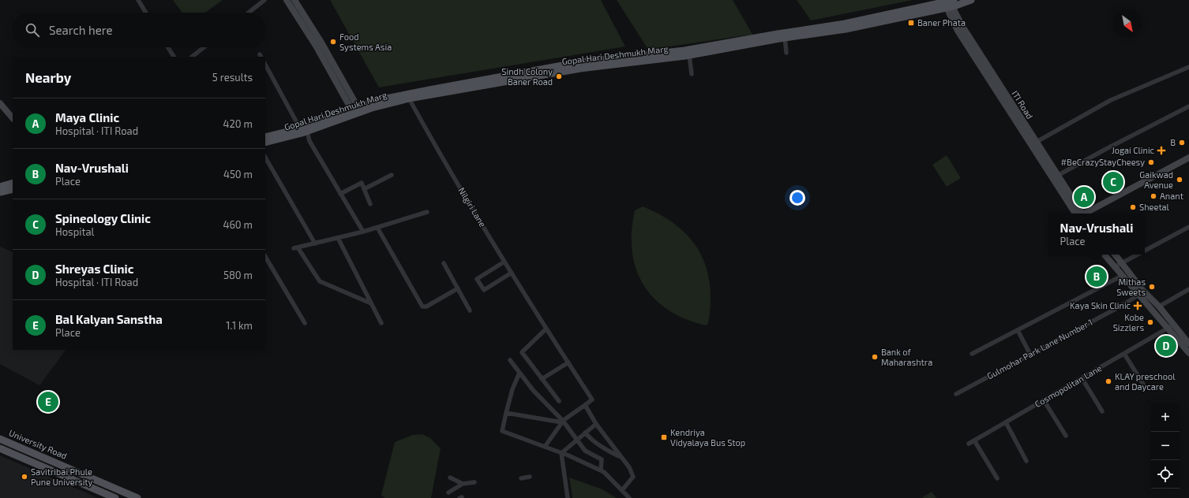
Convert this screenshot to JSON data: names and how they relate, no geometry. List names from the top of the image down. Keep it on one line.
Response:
{"streets":{"main road":["Gopal Hari Deshmukh Marg","ITI Road","University Road"],"street":["Nilgiri Lane","Gulmohar Park Lane Number 1","Cosmopolitan Lane"]},"crossings":[["Gopal Hari Deshmukh Marg","ITI Road"],["Gopal Hari Deshmukh Marg","Nilgiri Lane"]],"places":{"transit":["Baner Phata","Kendriya Vidyalaya Bus Stop"],"other":["Food Systems Asia","Sindh Colony Baner Road","B","#BeCrazyStayCheesy","Gaikwad Avenue","Anant","Sheetal","Mithas Sweets","Kobe Sizzlers","Bank of Maharashtra","KLAY preschool and Daycare","Savitribai Phule Pune University"],"health":["Jogai Clinic","Kaya Skin Clinic"]},"north":"bottom right","page":{"search":"Search here","heading":["Nearby","5 results"],"list":[{"mark":"A","name":"Maya Clinic","note":"Hospital · ITI Road","value":"420 m"},{"mark":"B","name":"Nav-Vrushali","note":"Place","value":"450 m"},{"mark":"C","name":"Spineology Clinic","note":"Hospital","value":"460 m"},{"mark":"D","name":"Shreyas Clinic","note":"Hospital · ITI Road","value":"580 m"},{"mark":"E","name":"Bal Kalyan Sanstha","note":"Place","value":"1.1 km"}],"pins":["C","A","B","D","E"],"popup":["Nav-Vrushali","Place"],"map_buttons":["+","−"]}}
